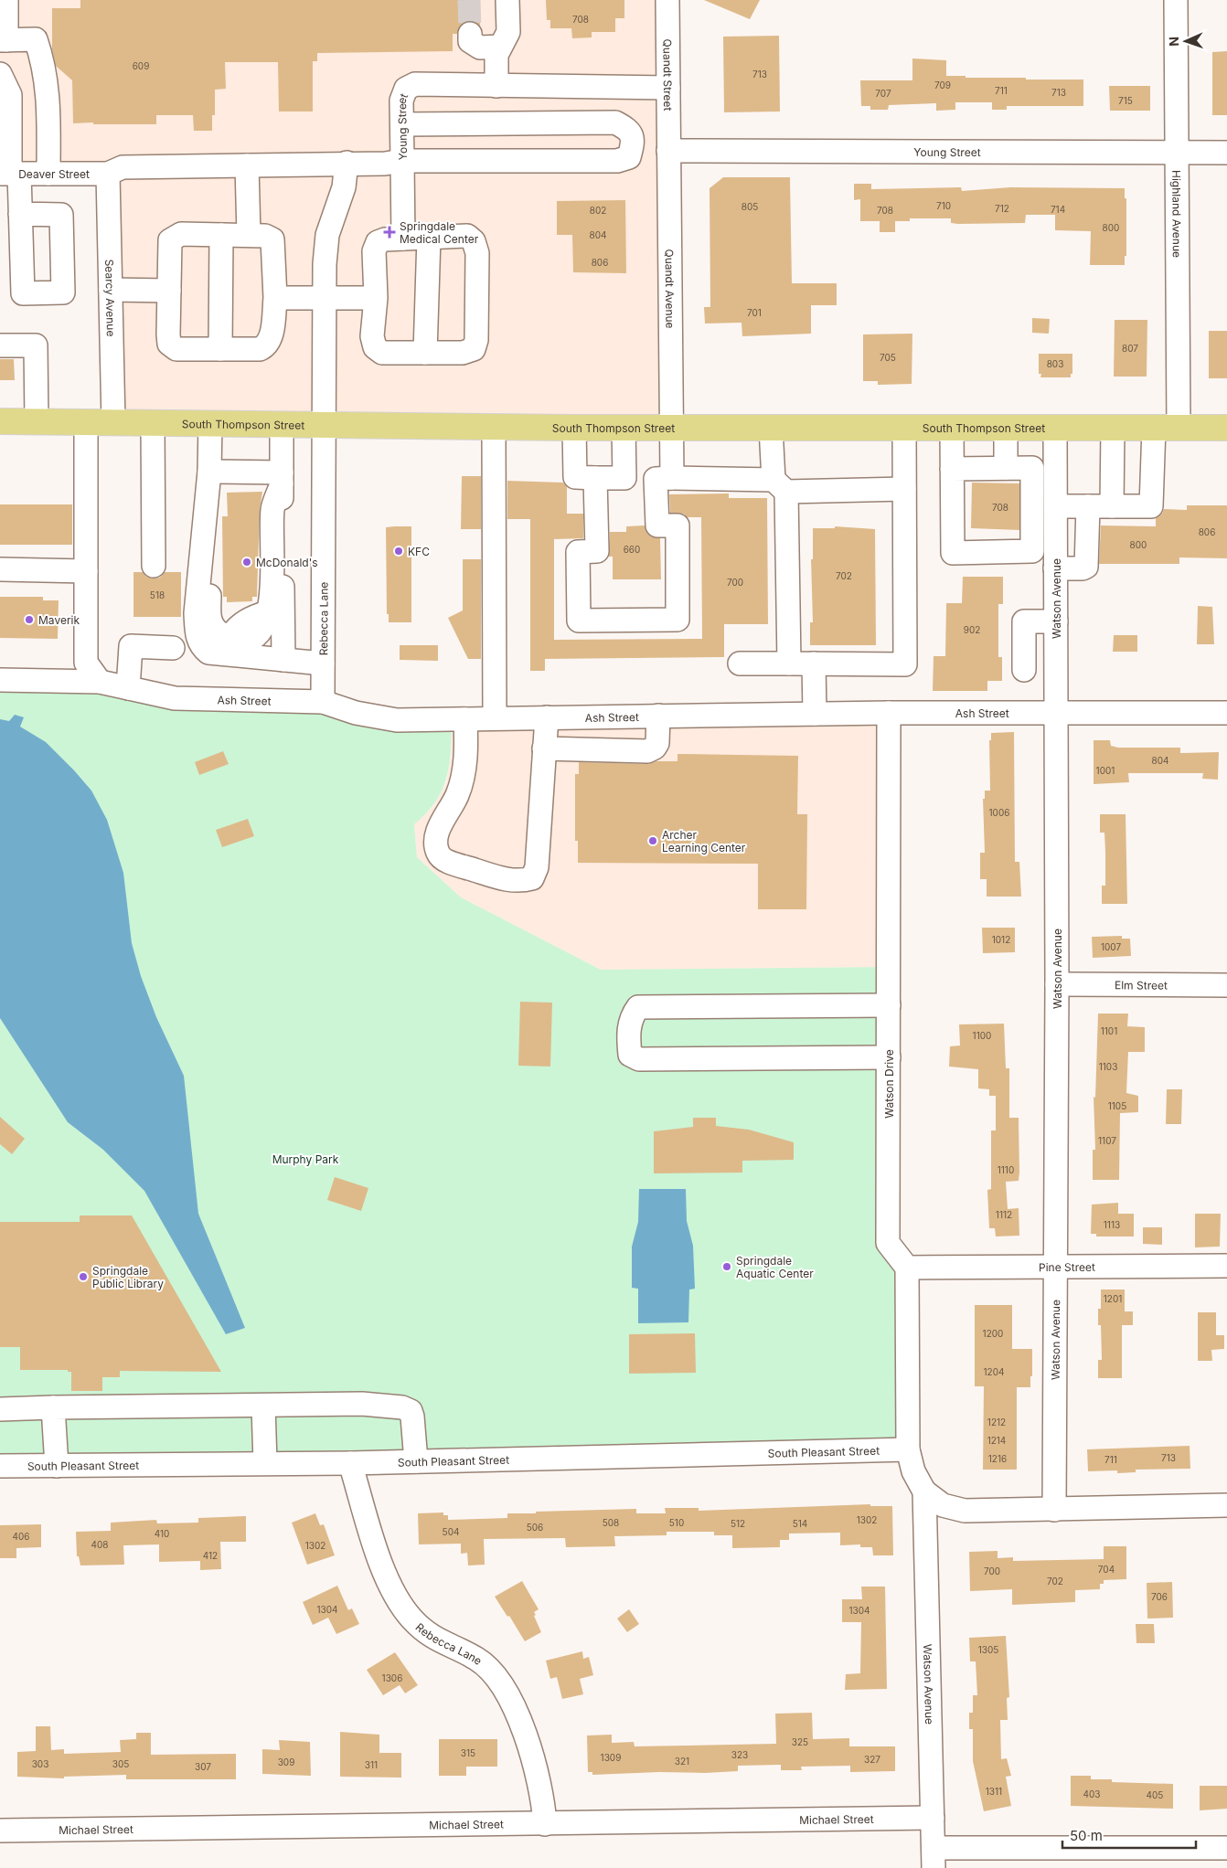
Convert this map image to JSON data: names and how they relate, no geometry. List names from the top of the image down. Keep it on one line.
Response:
{"streets":{"main road":["South Thompson Street"],"street":["Quandt Street","Young Street","Deaver Street","Highland Avenue","Quandt Avenue","Searcy Avenue","Watson Avenue","Rebecca Lane","Ash Street","Elm Street","Watson Drive","Pine Street","South Pleasant Street","Michael Street"]},"crossings":[["Quandt Street","Young Street"],["Quandt Street","Quandt Avenue"],["Young Street","Deaver Street"],["Young Street","Highland Avenue"],["Young Street","Quandt Avenue"],["Young Street","Searcy Avenue"],["Young Street","Rebecca Lane"],["Deaver Street","Searcy Avenue"],["Highland Avenue","South Thompson Street"],["Quandt Avenue","South Thompson Street"],["Searcy Avenue","South Thompson Street"],["South Thompson Street","Watson Avenue"],["South Thompson Street","Rebecca Lane"],["Watson Avenue","Ash Street"],["Watson Avenue","Elm Street"],["Watson Avenue","Pine Street"],["Watson Avenue","South Pleasant Street"],["Watson Avenue","Michael Street"],["Rebecca Lane","Ash Street"],["Rebecca Lane","South Pleasant Street"],["Rebecca Lane","Michael Street"],["Ash Street","Watson Drive"],["Watson Drive","Pine Street"]],"parks":["Murphy Park"],"places":{"health":["Springdale Medical Center"],"other":["KFC","McDonald's","Maverik","Archer Learning Center","Springdale Aquatic Center","Springdale Public Library"]},"house_numbers":["708","609","713","709","711","713","707","715","710","805","712","714","802","708","800","804","806","701","807","705","803","708","806","800","660","702","700","518","902","804","1001","1006","1012","1007","1101","1100","1103","1105","1107","1110","1112","1113","1201","1200","1204","1212","1214","713","1216","711","1302","508","510","512","514","506","504","410","406","408","1302","412","704","700","702","706","1304","1304","1305","1306","325","315","323","1309","327","321","309","303","305","311","307","1311","403","405"],"scale_bar":"50 m","north":"left"}
